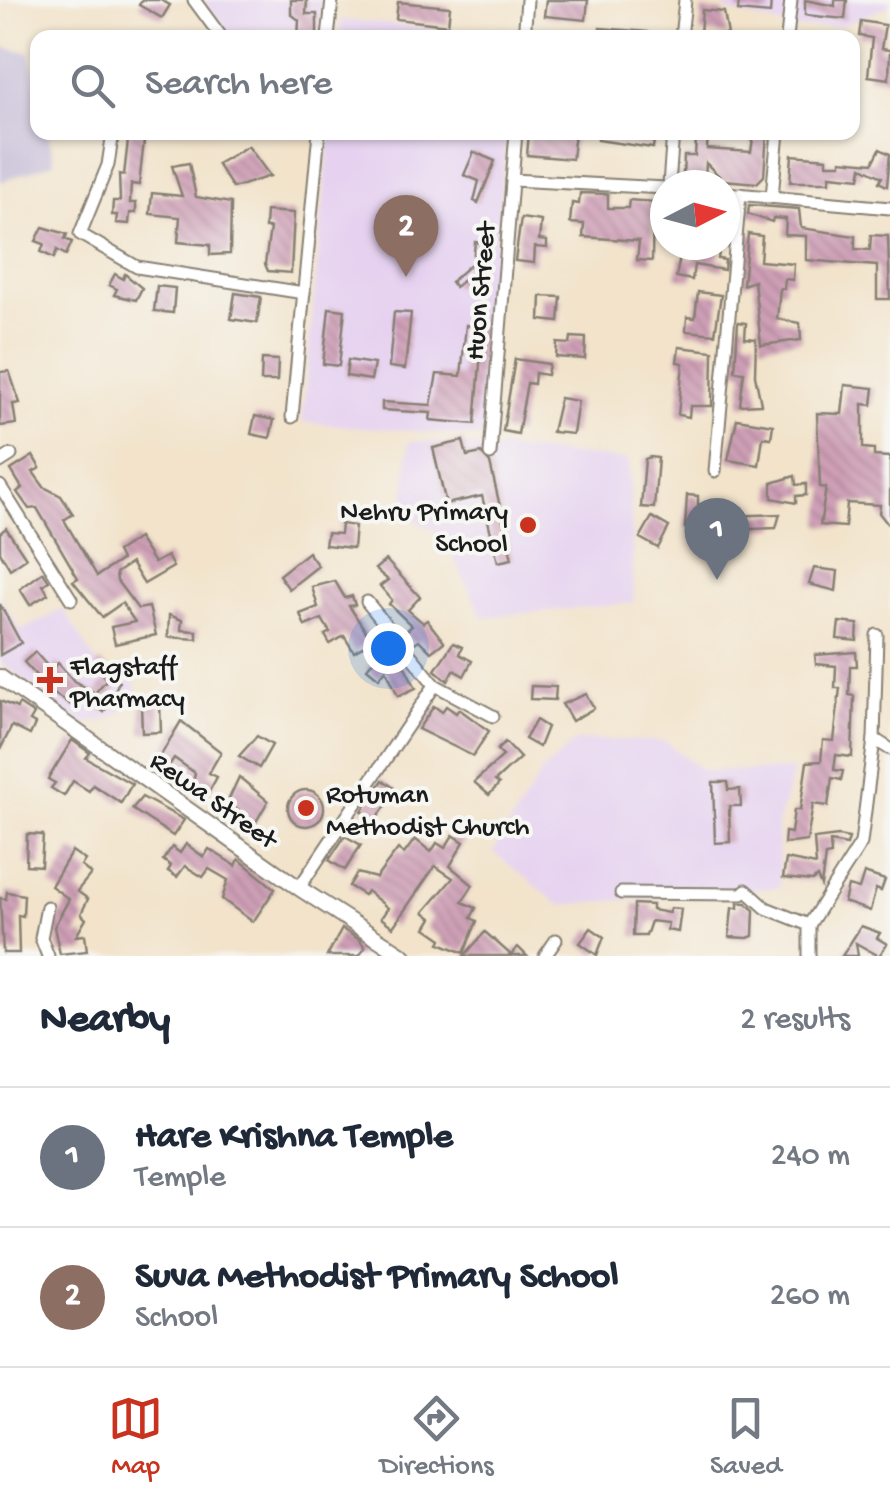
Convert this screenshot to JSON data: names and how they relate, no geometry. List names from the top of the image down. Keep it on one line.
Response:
{"streets":{"main road":["Rewa Street"],"street":["Huon Street"]},"places":{"other":["Nehru Primary School","Rotuman Methodist Church"],"health":["Flagstaff Pharmacy"]},"north":"right","page":{"search":"Search here","pins":["2","1"],"heading":["Nearby","2 results"],"list":[{"mark":"1","name":"Hare Krishna Temple","note":"Temple","value":"240 m"},{"mark":"2","name":"Suva Methodist Primary School","note":"School","value":"260 m"}],"nav":["Map","Directions","Saved"]}}
